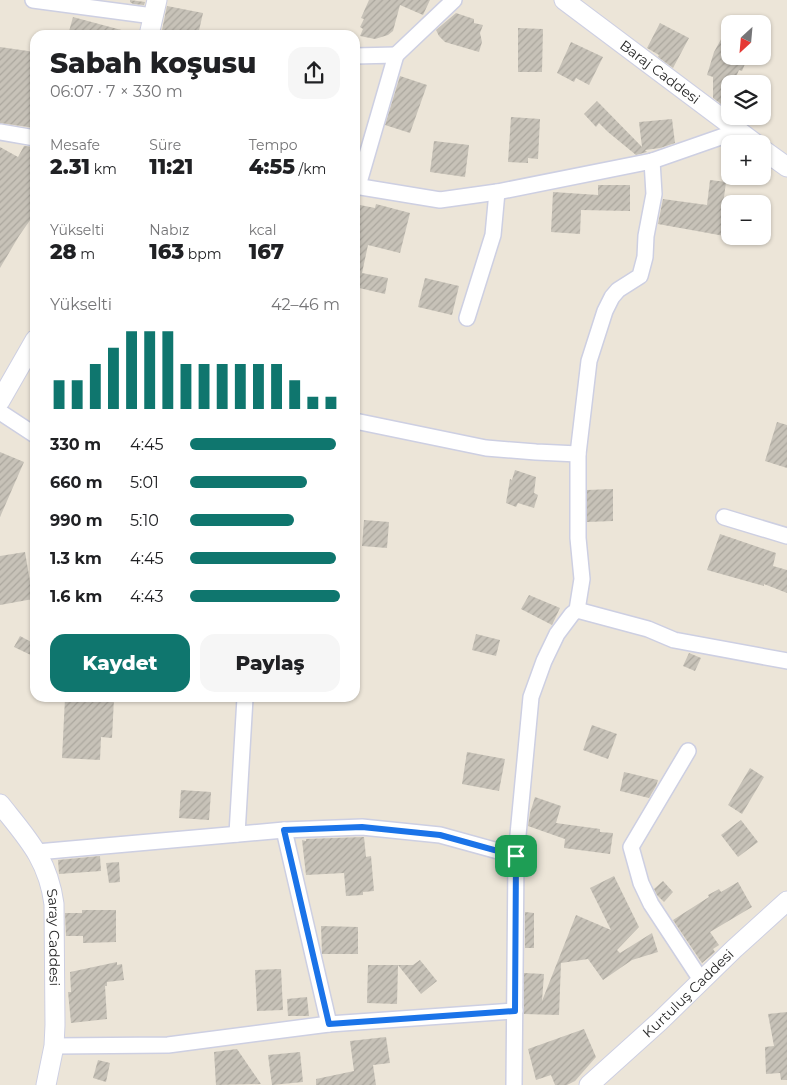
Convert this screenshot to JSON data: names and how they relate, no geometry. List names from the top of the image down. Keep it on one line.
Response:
{"streets":{"street":["Baraj Caddesi","Saray Caddesi","Kurtuluş Caddesi"]},"north":"bottom left","page":{"map_buttons":["+","−"],"heading":["Sabah koşusu","06:07 · 7 × 330 m"],"stats":[["Mesafe","2.31 km"],["Süre","11:21"],["Tempo","4:55 /km"],["Yükselti","28 m"],["Nabız","163 bpm"],["kcal","167"]],"chart":["Yükselti","42–46 m"],"list":[{"name":"330 m","note":"4:45"},{"name":"660 m","note":"5:01"},{"name":"990 m","note":"5:10"},{"name":"1.3 km","note":"4:45"},{"name":"1.6 km","note":"4:43"}],"buttons":["Kaydet","Paylaş"]}}
